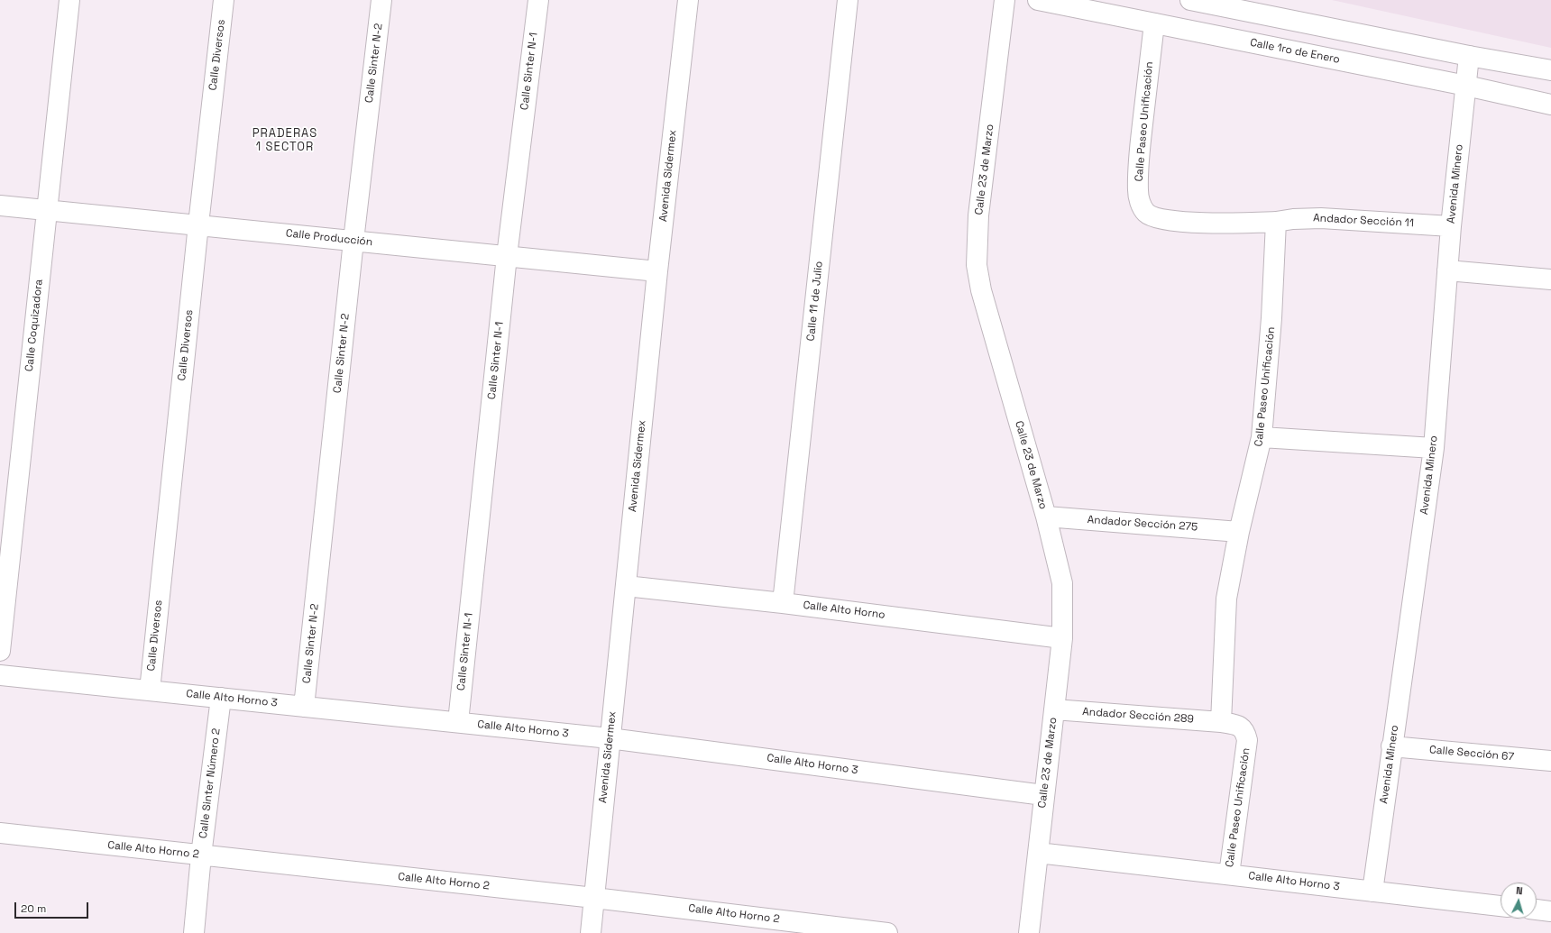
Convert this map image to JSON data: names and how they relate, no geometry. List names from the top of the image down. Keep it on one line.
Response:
{"streets":{"street":["Calle 1ro de Enero","Calle Diversos","Calle Sinter N-2","Calle Sinter N-1","Calle Paseo Unificación","Calle 23 de Marzo","Avenida Sidermex","Avenida Minero","Andador Sección 11","Calle Producción","Calle 11 de Julio","Calle Coquizadora","Andador Sección 275","Calle Alto Horno","Calle Alto Horno 3","Andador Sección 289","Calle Sección 67","Calle Sinter Número 2","Calle Alto Horno 2"]},"crossings":[["Calle 1ro de Enero","Calle Paseo Unificación"],["Calle 1ro de Enero","Avenida Minero"],["Calle Diversos","Calle Producción"],["Calle Diversos","Calle Alto Horno 3"],["Calle Sinter N-2","Calle Producción"],["Calle Sinter N-2","Calle Alto Horno 3"],["Calle Sinter N-1","Calle Producción"],["Calle Sinter N-1","Calle Alto Horno 3"],["Calle Paseo Unificación","Andador Sección 11"],["Calle Paseo Unificación","Andador Sección 275"],["Calle Paseo Unificación","Calle Alto Horno 3"],["Calle Paseo Unificación","Andador Sección 289"],["Calle 23 de Marzo","Andador Sección 275"],["Calle 23 de Marzo","Calle Alto Horno"],["Calle 23 de Marzo","Calle Alto Horno 3"],["Calle 23 de Marzo","Andador Sección 289"],["Avenida Sidermex","Calle Producción"],["Avenida Sidermex","Calle Alto Horno"],["Avenida Sidermex","Calle Alto Horno 3"],["Avenida Sidermex","Calle Alto Horno 2"],["Avenida Minero","Andador Sección 11"],["Avenida Minero","Calle Alto Horno 3"],["Avenida Minero","Calle Sección 67"],["Calle Producción","Calle Coquizadora"],["Calle 11 de Julio","Calle Alto Horno"],["Calle Alto Horno 3","Calle Sinter Número 2"],["Calle Sinter Número 2","Calle Alto Horno 2"]],"districts":["PRADERAS 1 SECTOR"],"scale_bar":"20 m","north":"top"}
